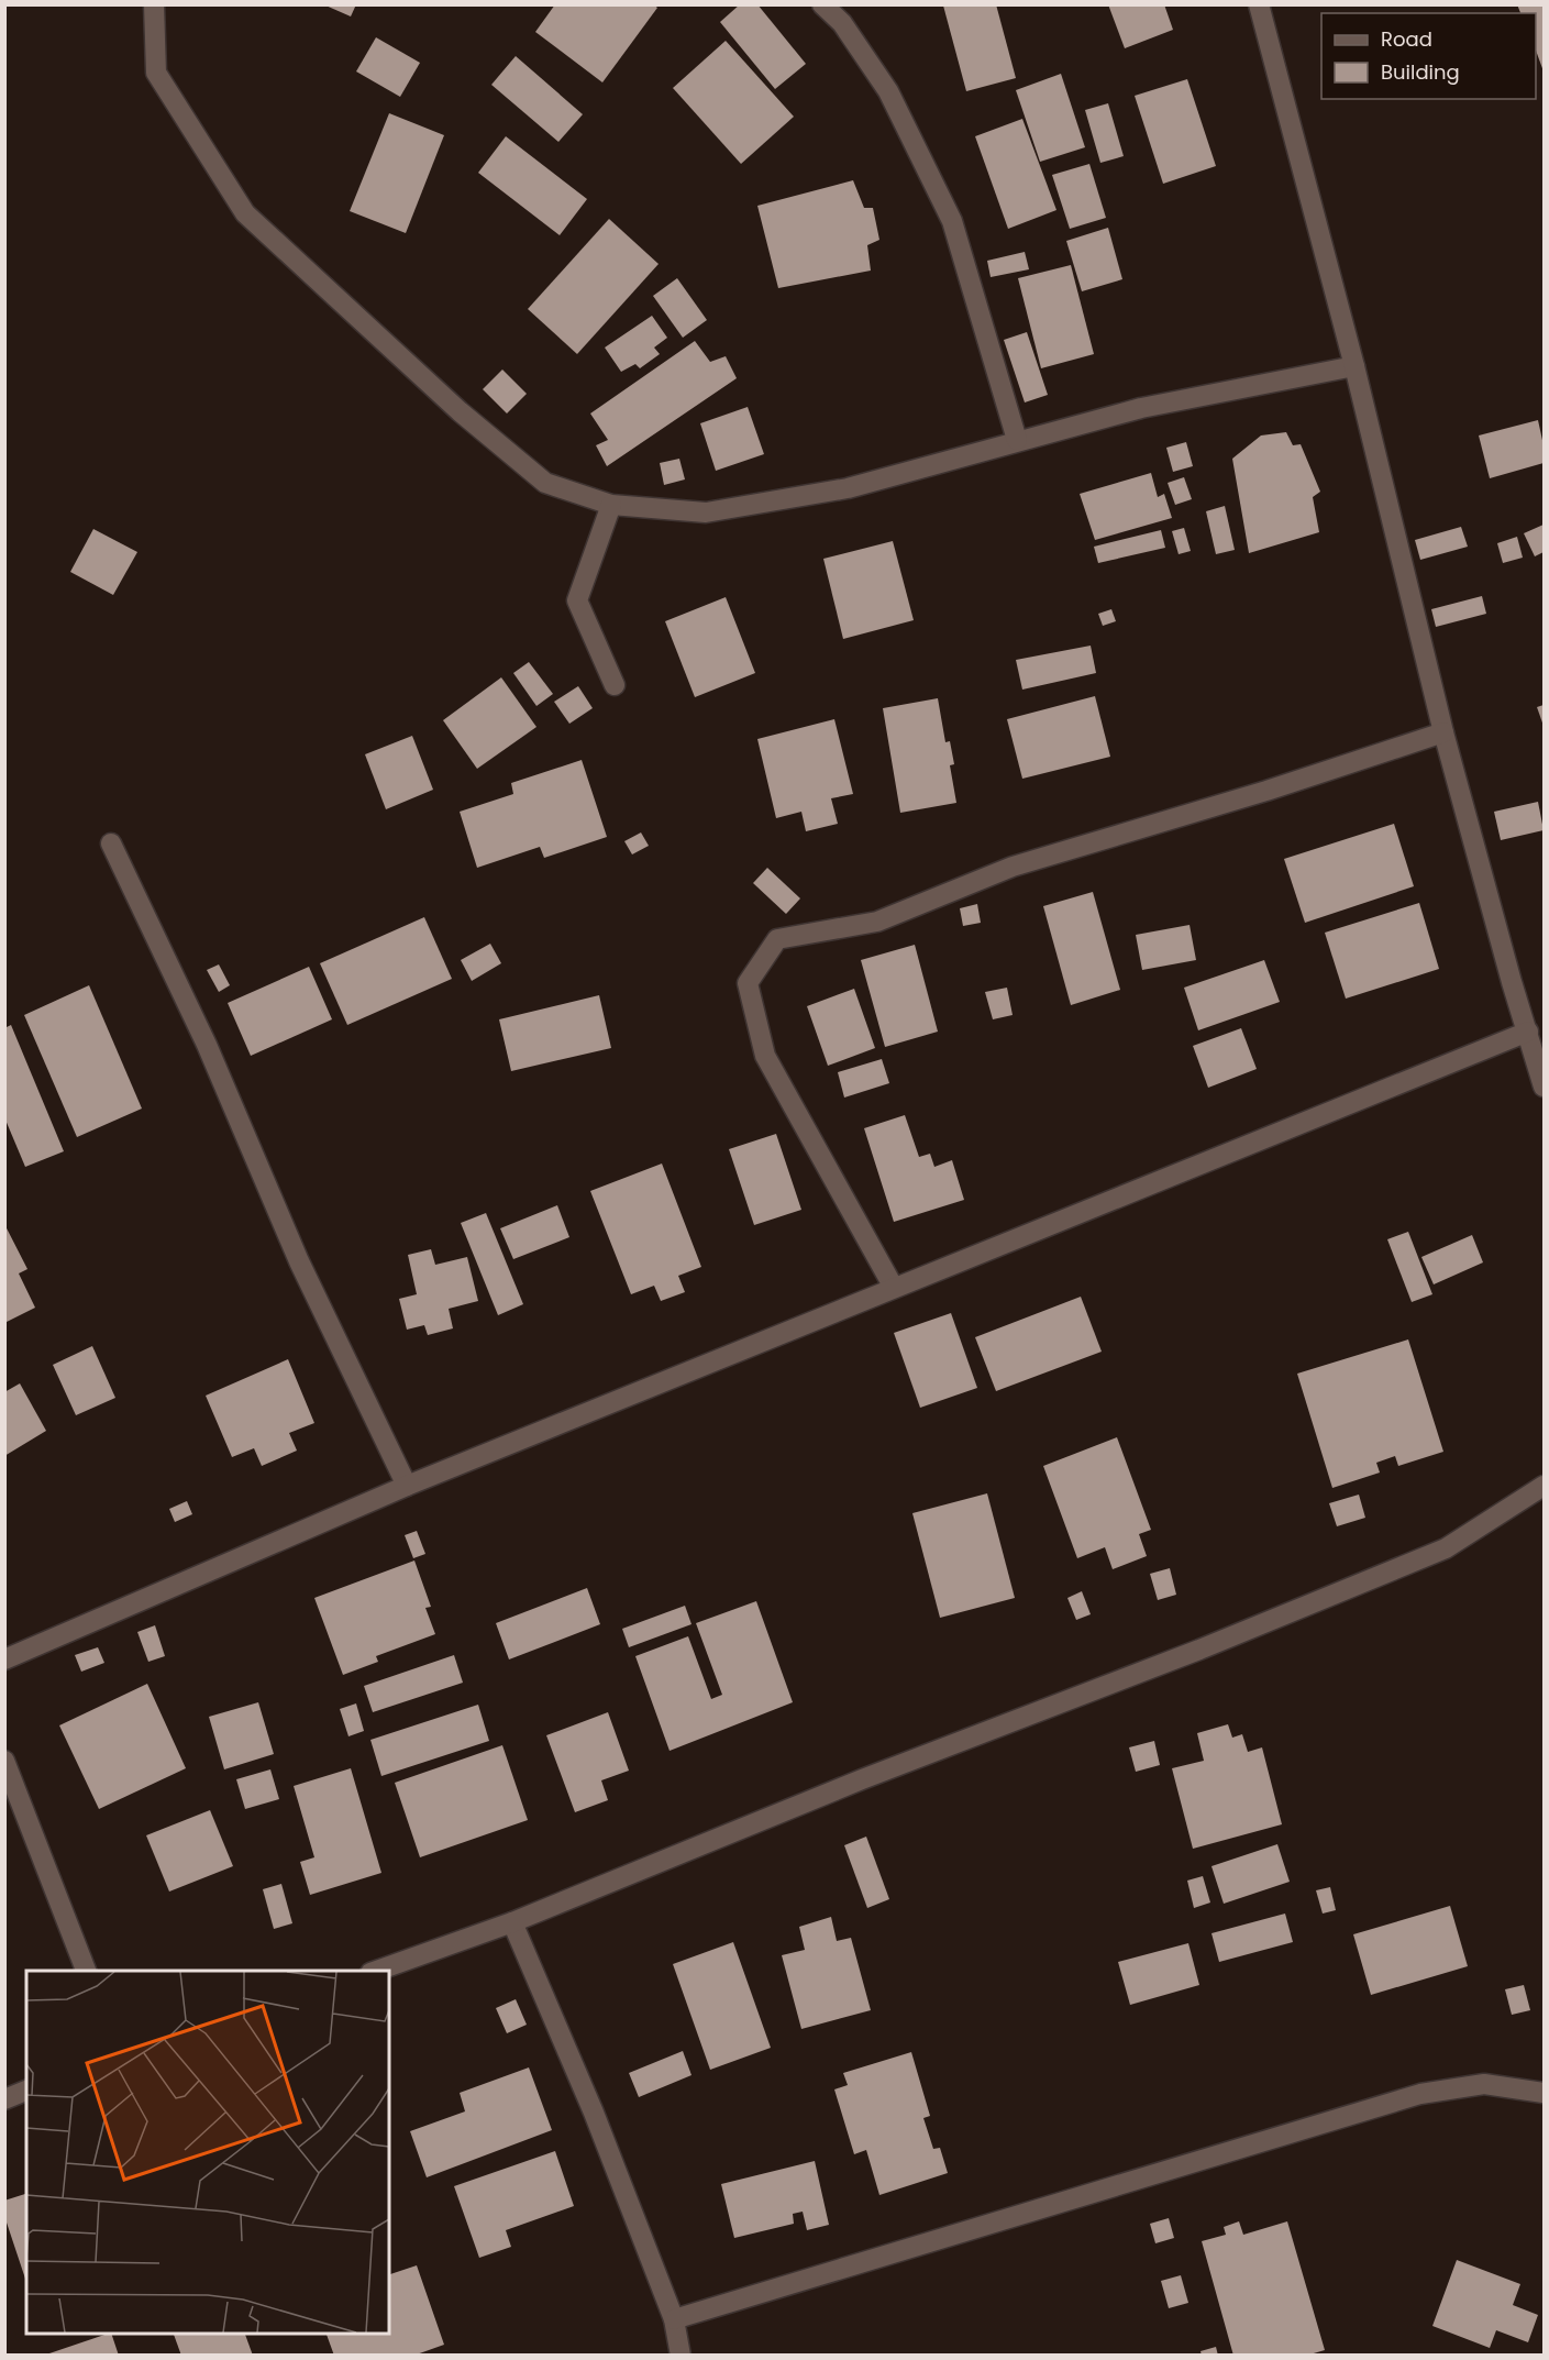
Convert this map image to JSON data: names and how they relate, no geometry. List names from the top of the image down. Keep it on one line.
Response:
{"legend":["Road","Building"]}
